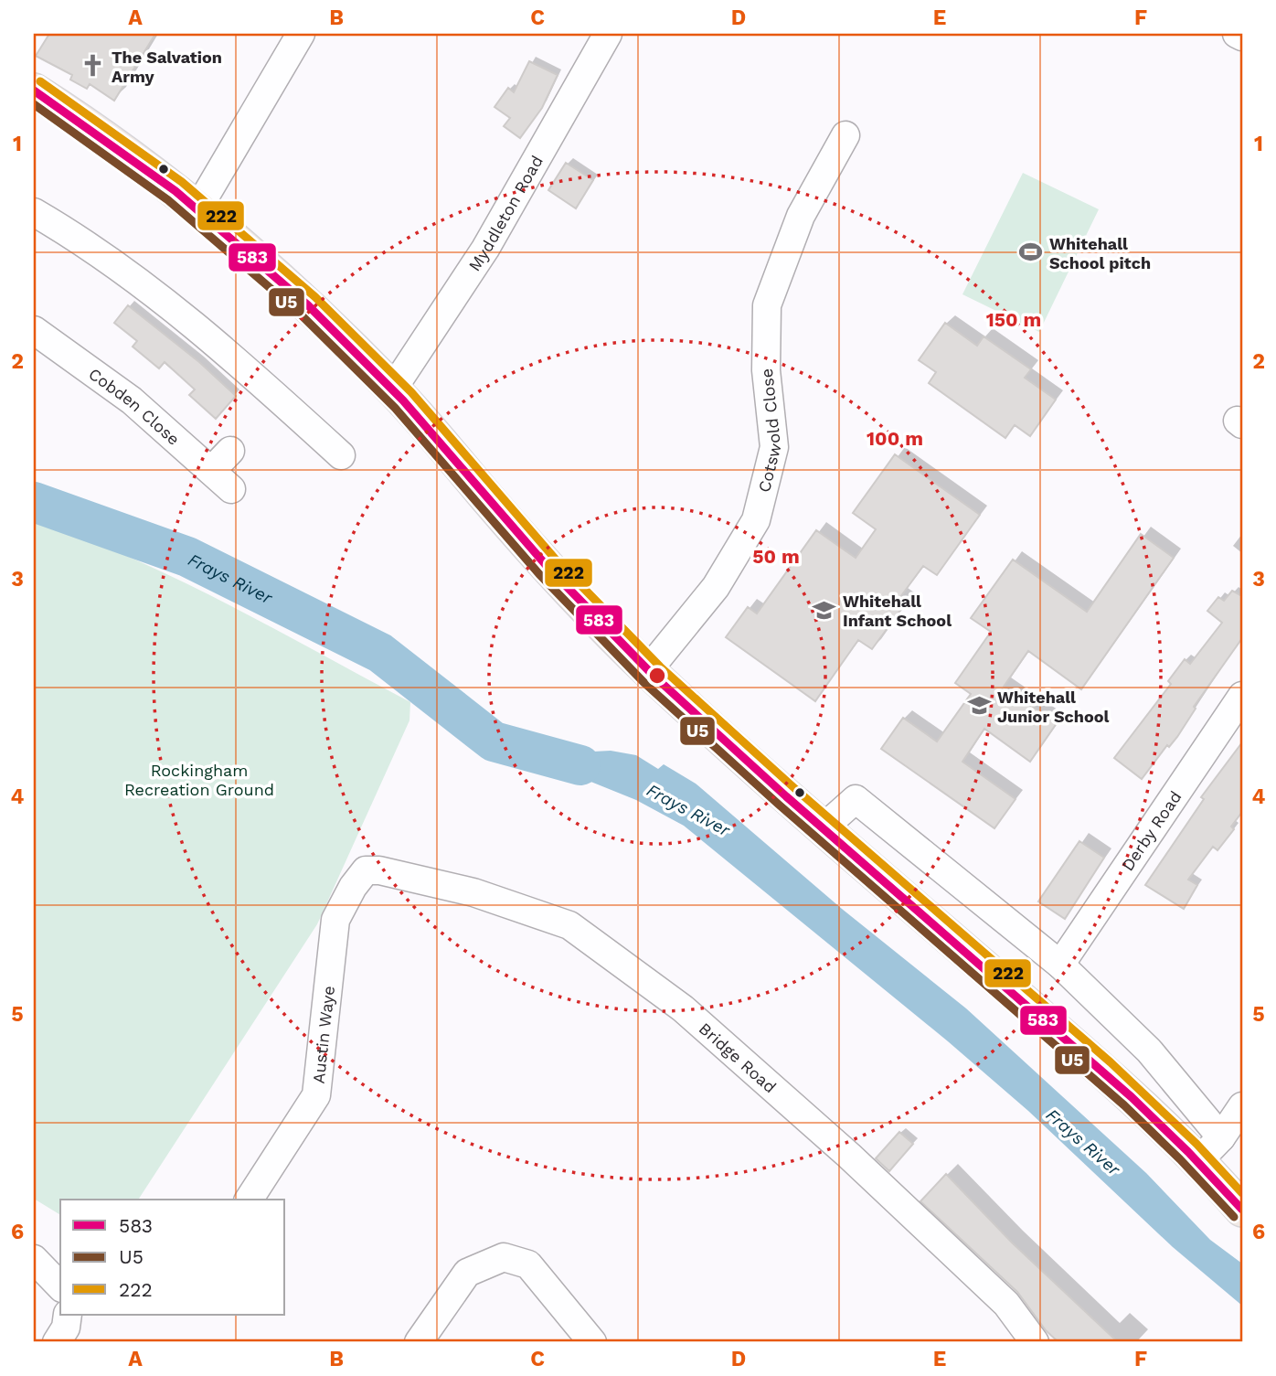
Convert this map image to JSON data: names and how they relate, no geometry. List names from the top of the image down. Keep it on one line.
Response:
{"streets":{"street":["Myddleton Road","Cobden Close","Cotswold Close","Derby Road","Austin Waye","Bridge Road"]},"crossings":[["Austin Waye","Bridge Road"]],"water":["Frays River"],"parks":["Rockingham Recreation Ground"],"places":{"church":["The Salvation Army"],"sports":["Whitehall School pitch"],"school or university":["Whitehall Infant School","Whitehall Junior School"]},"lines":["transit line 222","transit line 583","transit line U5"],"legend":["583","U5","222"],"grid":{"columns":["A","B","C","D","E","F"],"rows":["1","2","3","4","5","6"]},"rings":["150 m","100 m","50 m"]}
